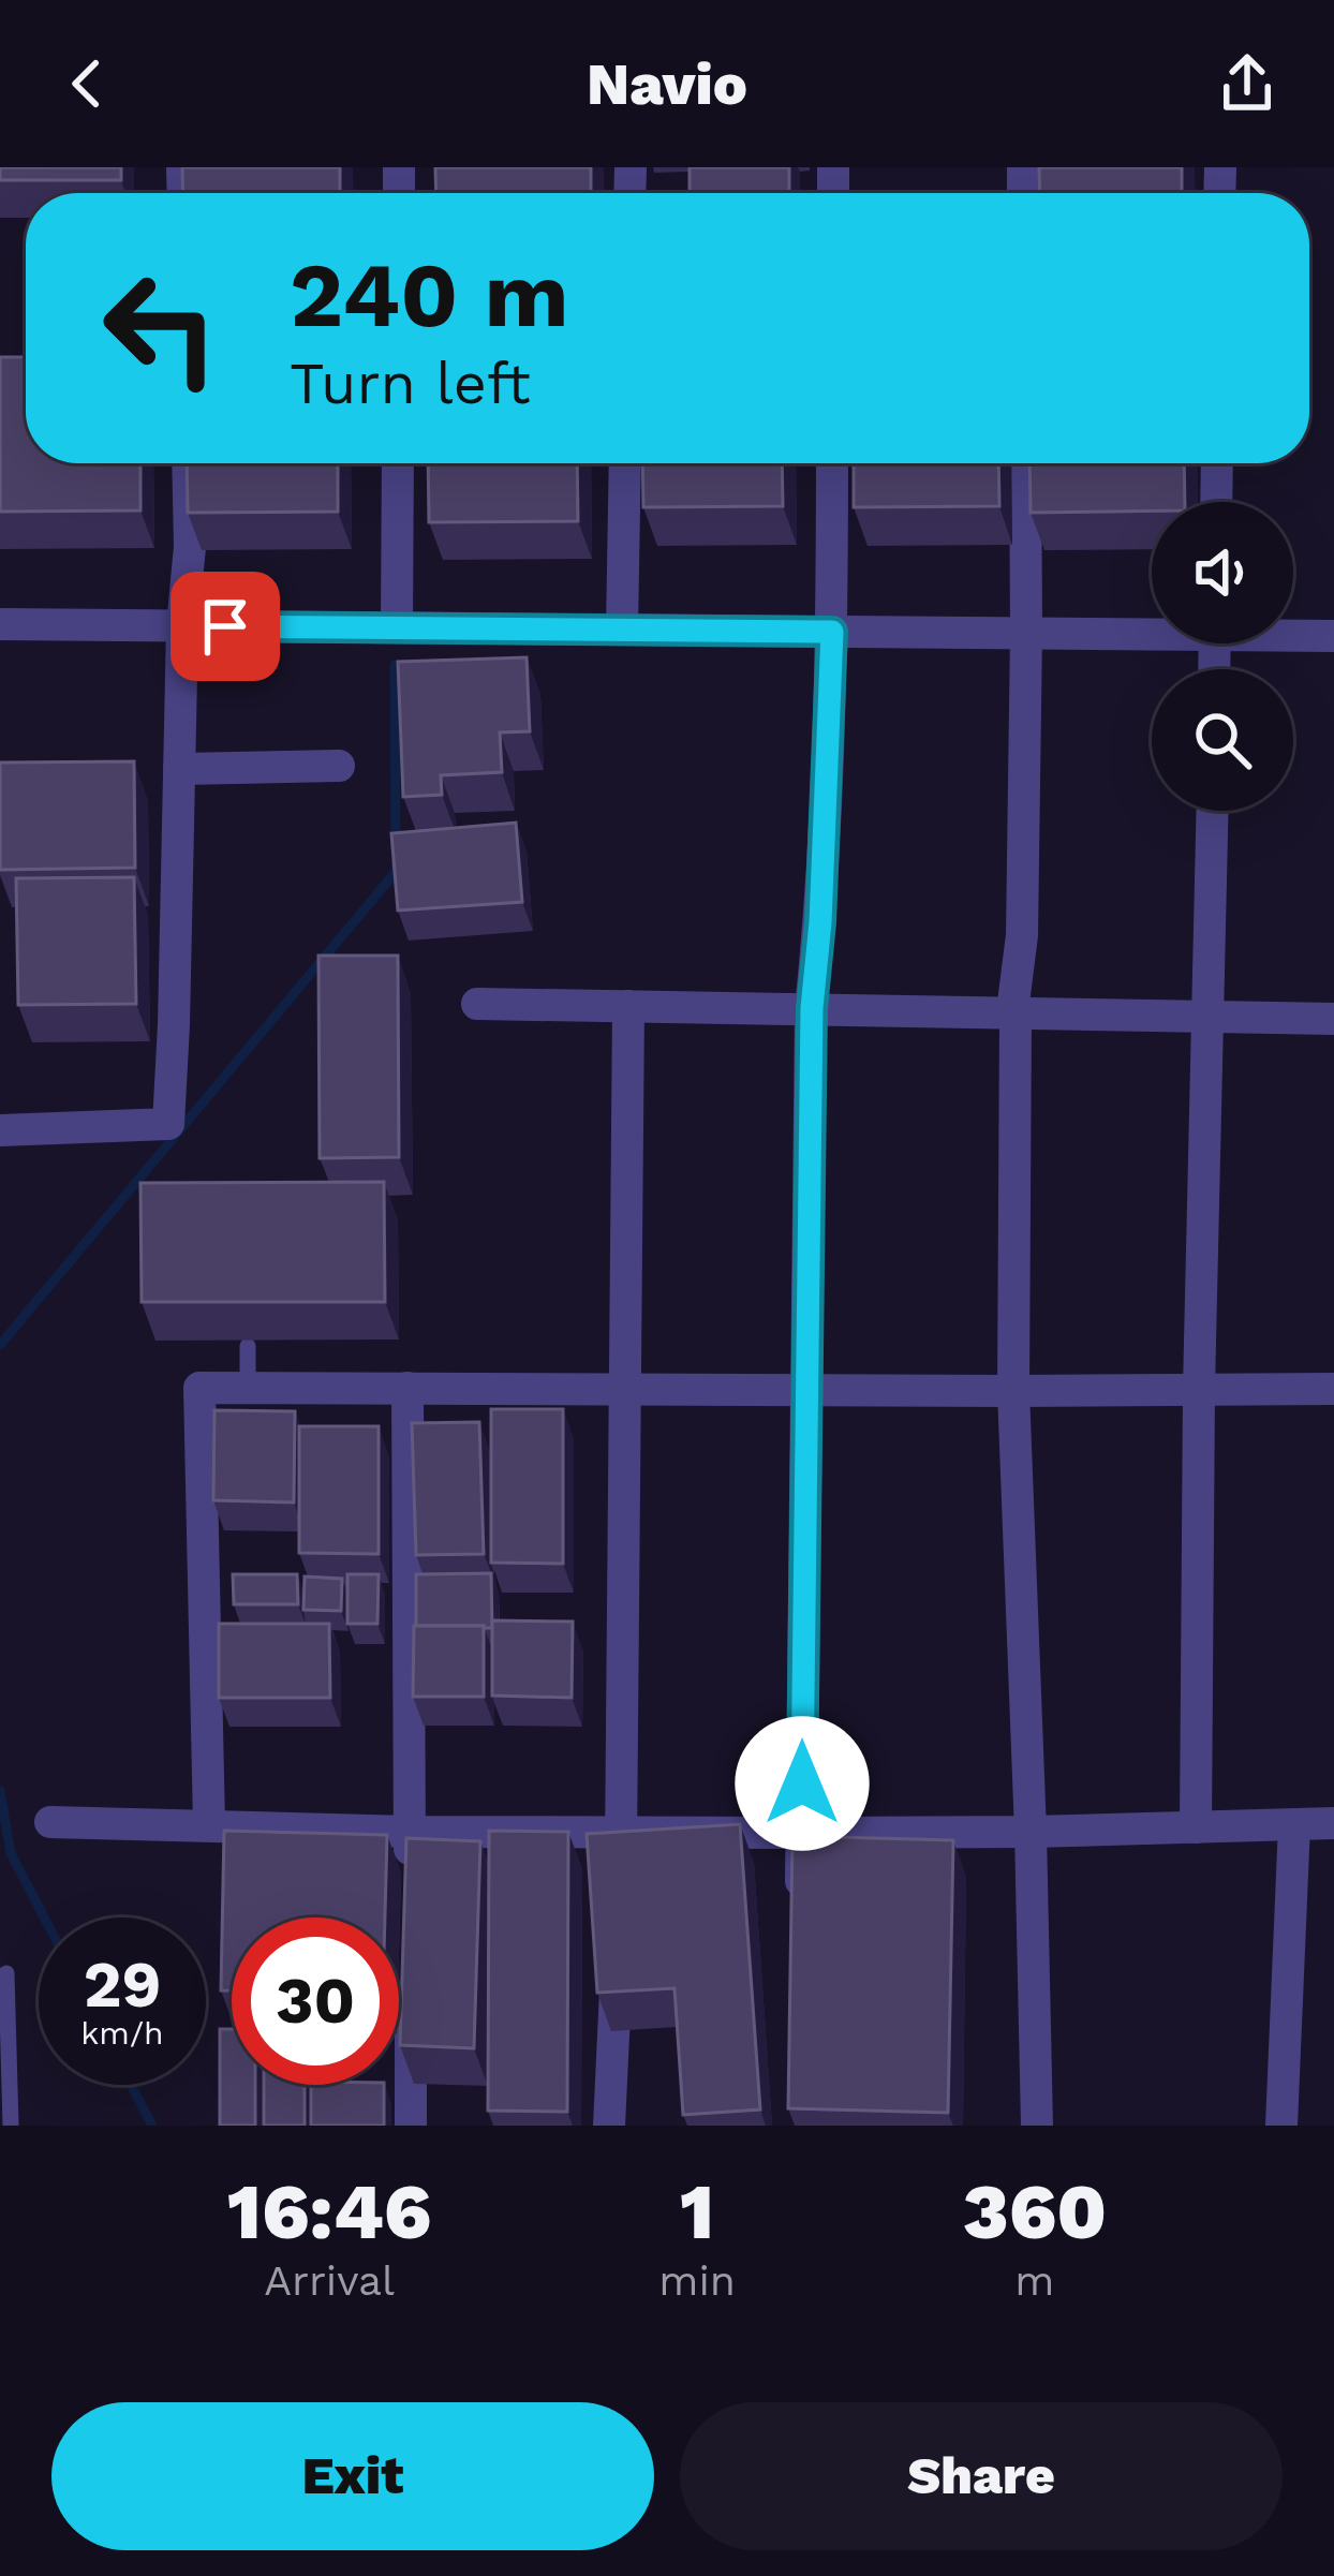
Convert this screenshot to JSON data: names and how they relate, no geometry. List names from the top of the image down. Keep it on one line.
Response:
{"page":{"header":"Navio","turn":["240 m","Turn left"],"speed":"29 km/h","limit":"30","eta":["16:46","Arrival","1","min","360","m"],"buttons":["Exit","Share"]}}
